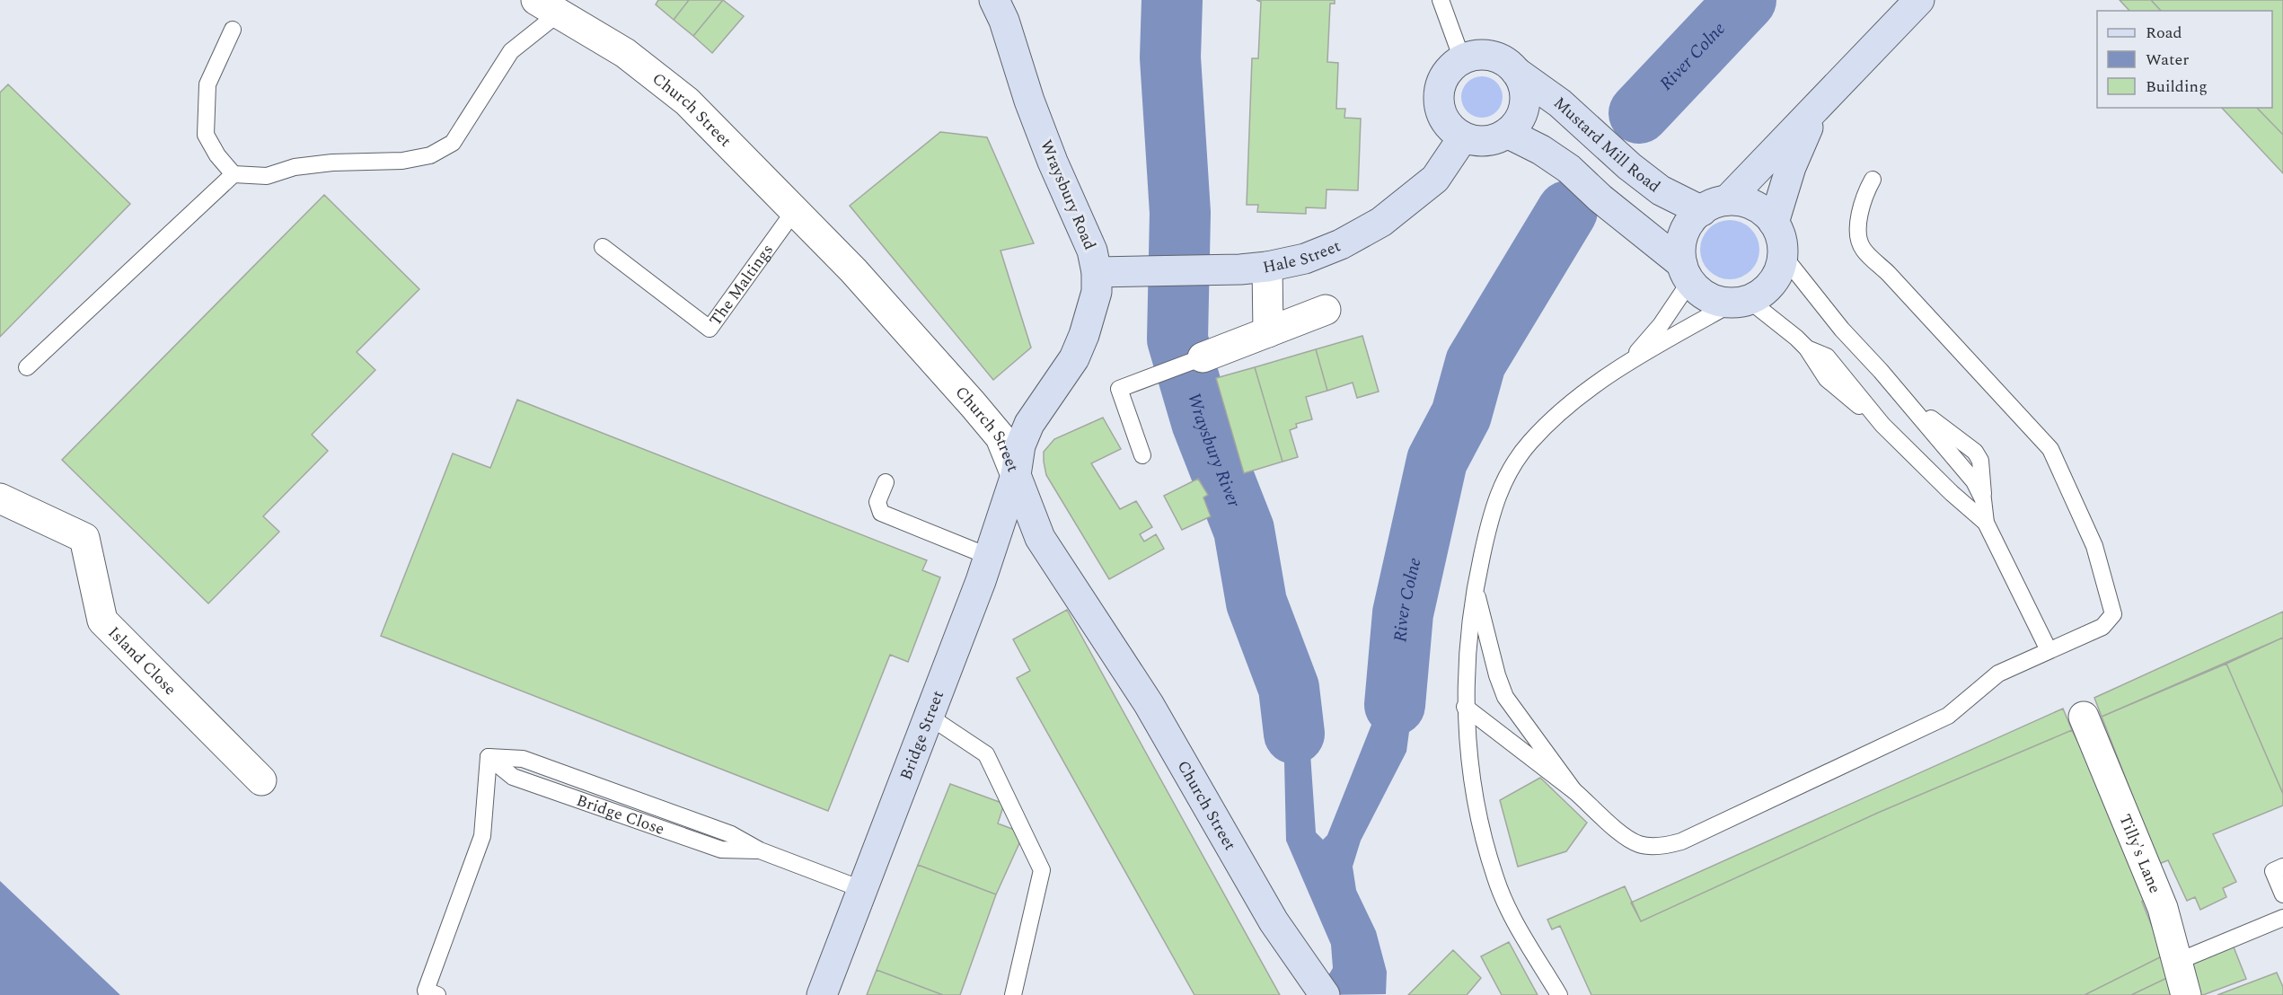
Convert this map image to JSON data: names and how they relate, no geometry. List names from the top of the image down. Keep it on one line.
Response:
{"streets":{"street":["Church Street","Mustard Mill Road","Wraysbury Road","Hale Street","Island Close","Bridge Street","Tilly's Lane"],"lane":["The Maltings","Bridge Close"]},"crossings":[["Church Street","Wraysbury Road"],["Church Street","The Maltings"],["Church Street","Bridge Street"],["Mustard Mill Road","Hale Street"],["Wraysbury Road","Hale Street"],["Wraysbury Road","Bridge Street"],["Bridge Street","Bridge Close"]],"water":["River Colne","Wraysbury River"],"legend":["Road","Water","Building"]}
